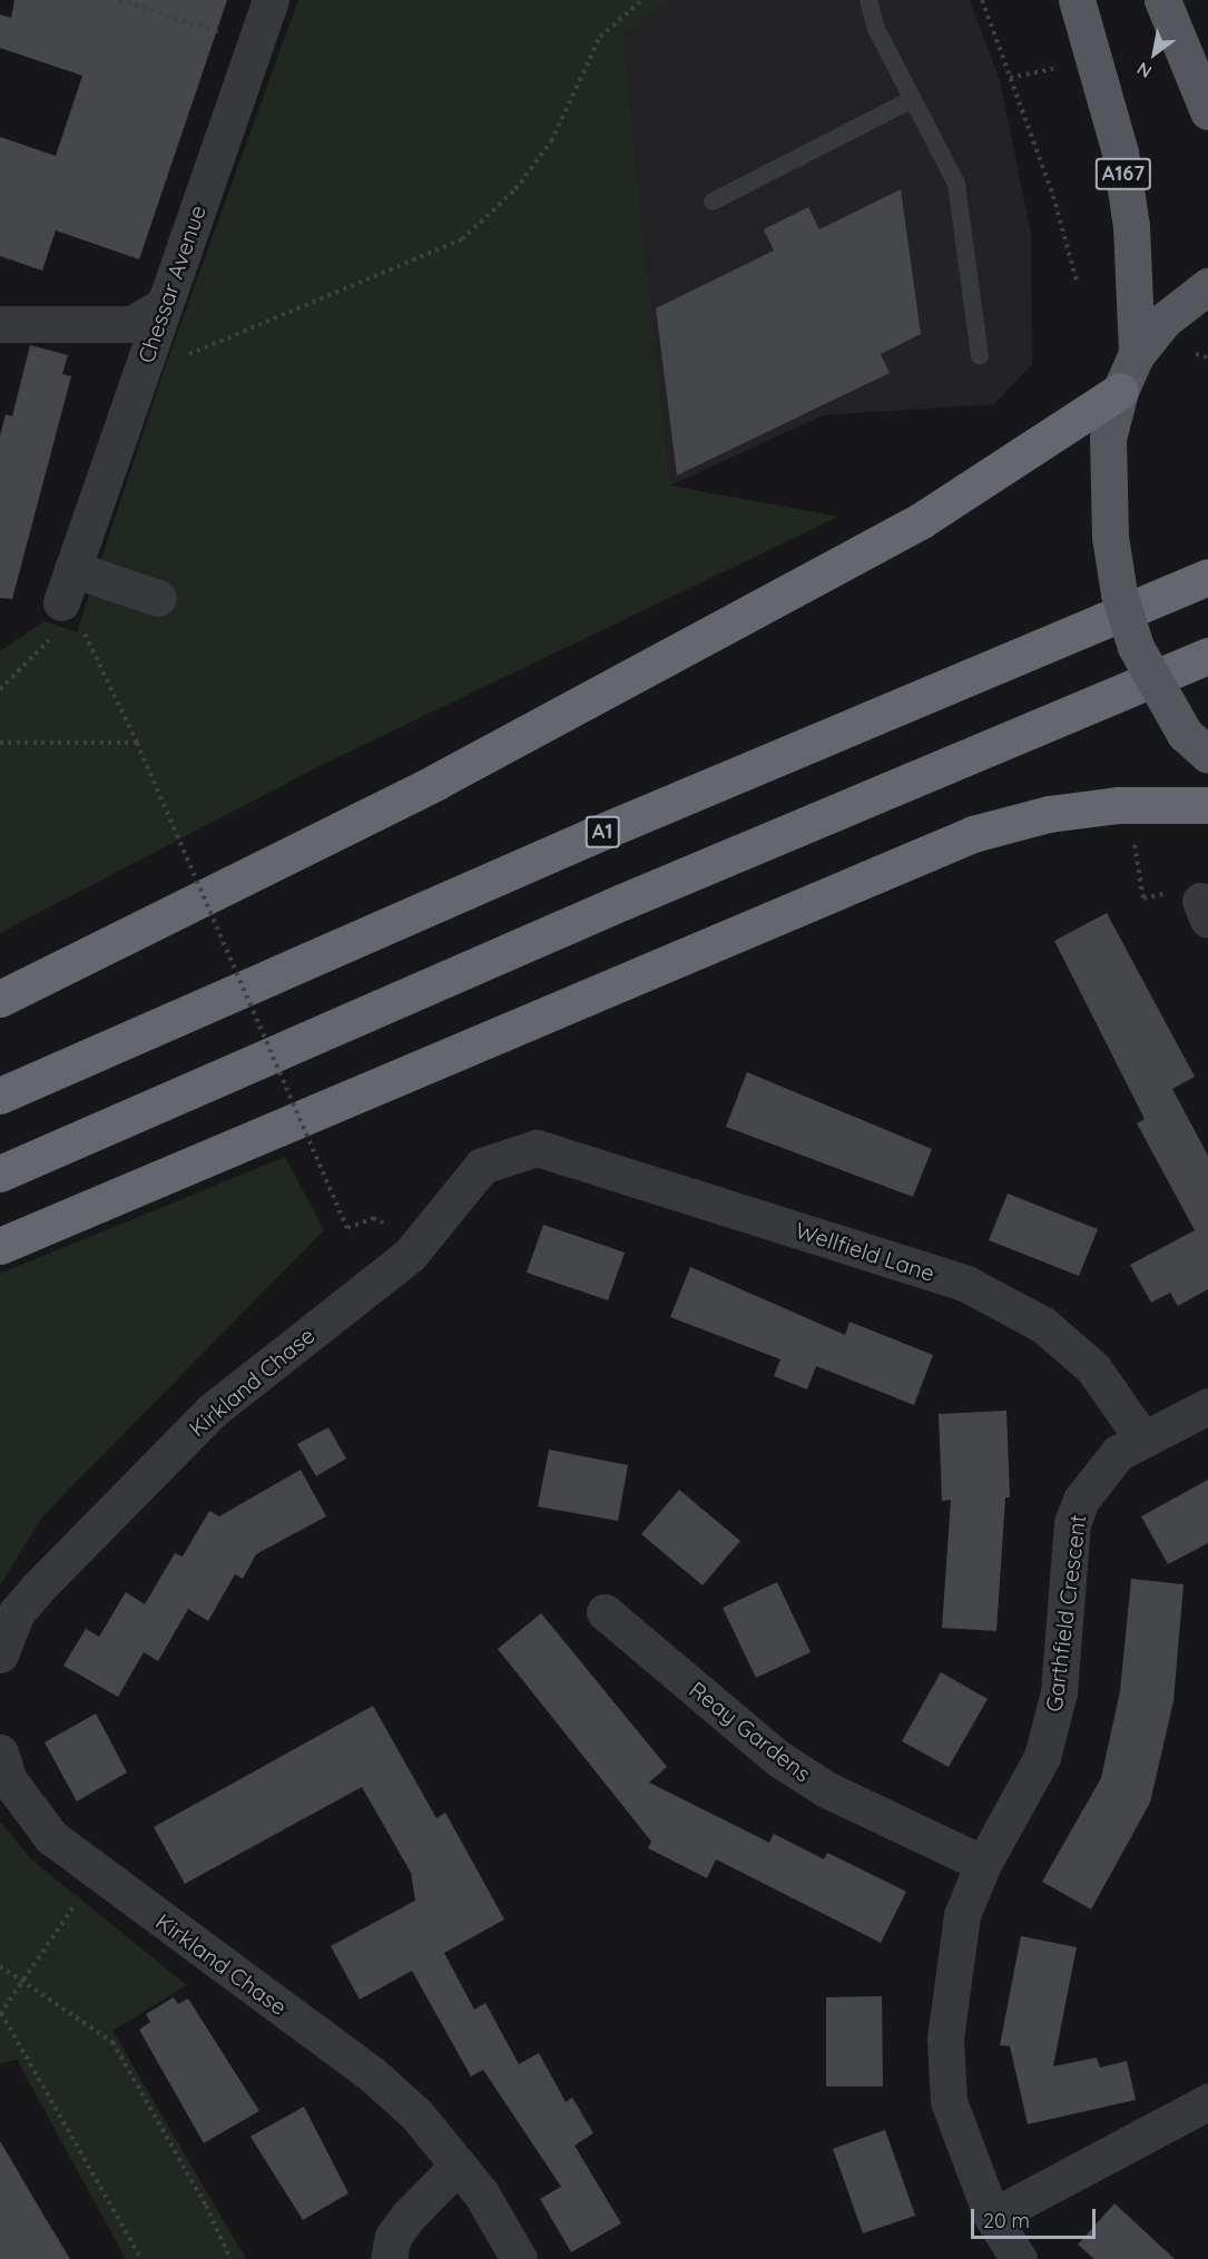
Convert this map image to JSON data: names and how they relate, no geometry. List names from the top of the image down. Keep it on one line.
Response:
{"streets":{"highway":["A1"],"main road":["A167"],"street":["Chessar Avenue","Wellfield Lane","Kirkland Chase","Garthfield Crescent","Reay Gardens"]},"crossings":[["Wellfield Lane","Kirkland Chase"],["Wellfield Lane","Garthfield Crescent"],["Garthfield Crescent","Reay Gardens"]],"scale_bar":"20 m","north":"bottom left"}
